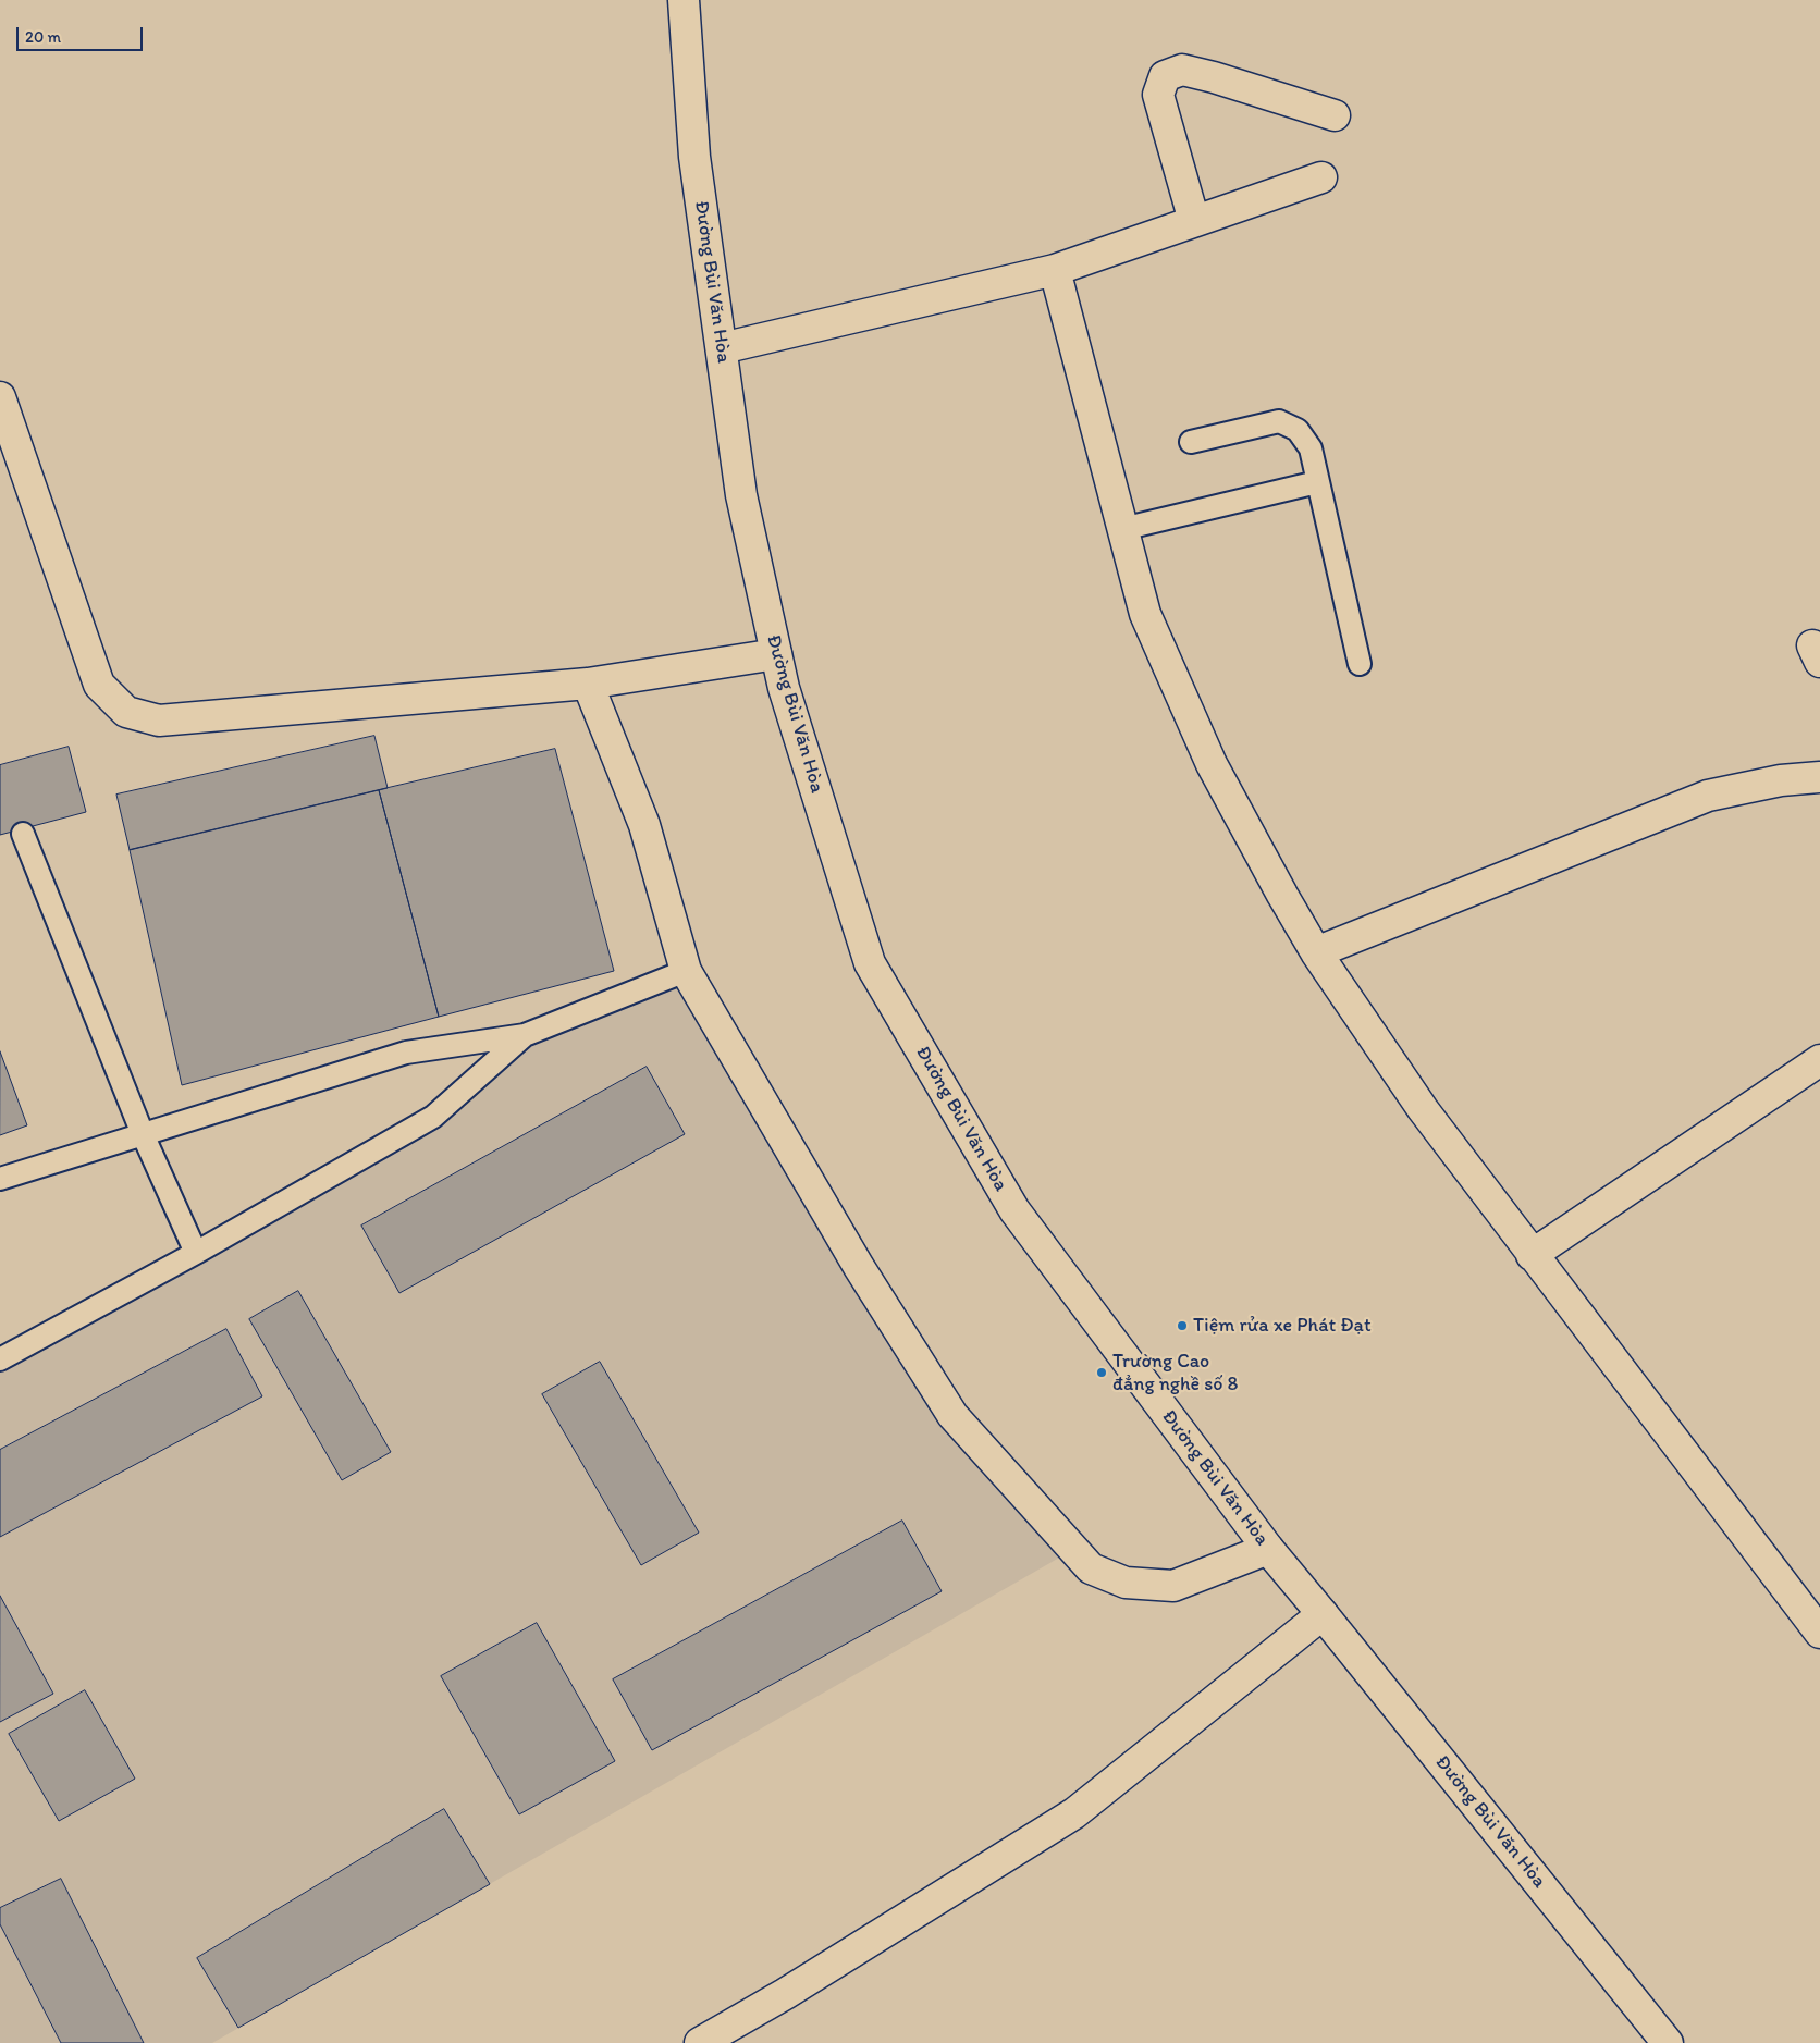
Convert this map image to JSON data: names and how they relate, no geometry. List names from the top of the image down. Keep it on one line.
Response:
{"streets":{"street":["Đường Bùi Văn Hòa"]},"places":["Tiệm rửa xe Phát Đạt","Trường Cao đẳng nghề số 8"],"scale_bar":"20 m"}
